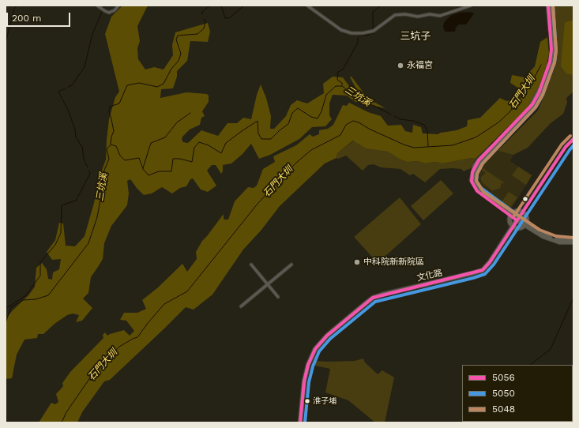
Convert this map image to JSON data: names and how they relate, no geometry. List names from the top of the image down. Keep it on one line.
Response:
{"streets":{"main road":["文化路"]},"districts":["三坑子"],"water":["石門大圳","三坑溪"],"places":["永福宮","中科院新新院區","淮子埔"],"lines":["transit line 5056","transit line 5050","transit line 5048"],"legend":["5056","5050","5048"],"scale_bar":"200 m"}
